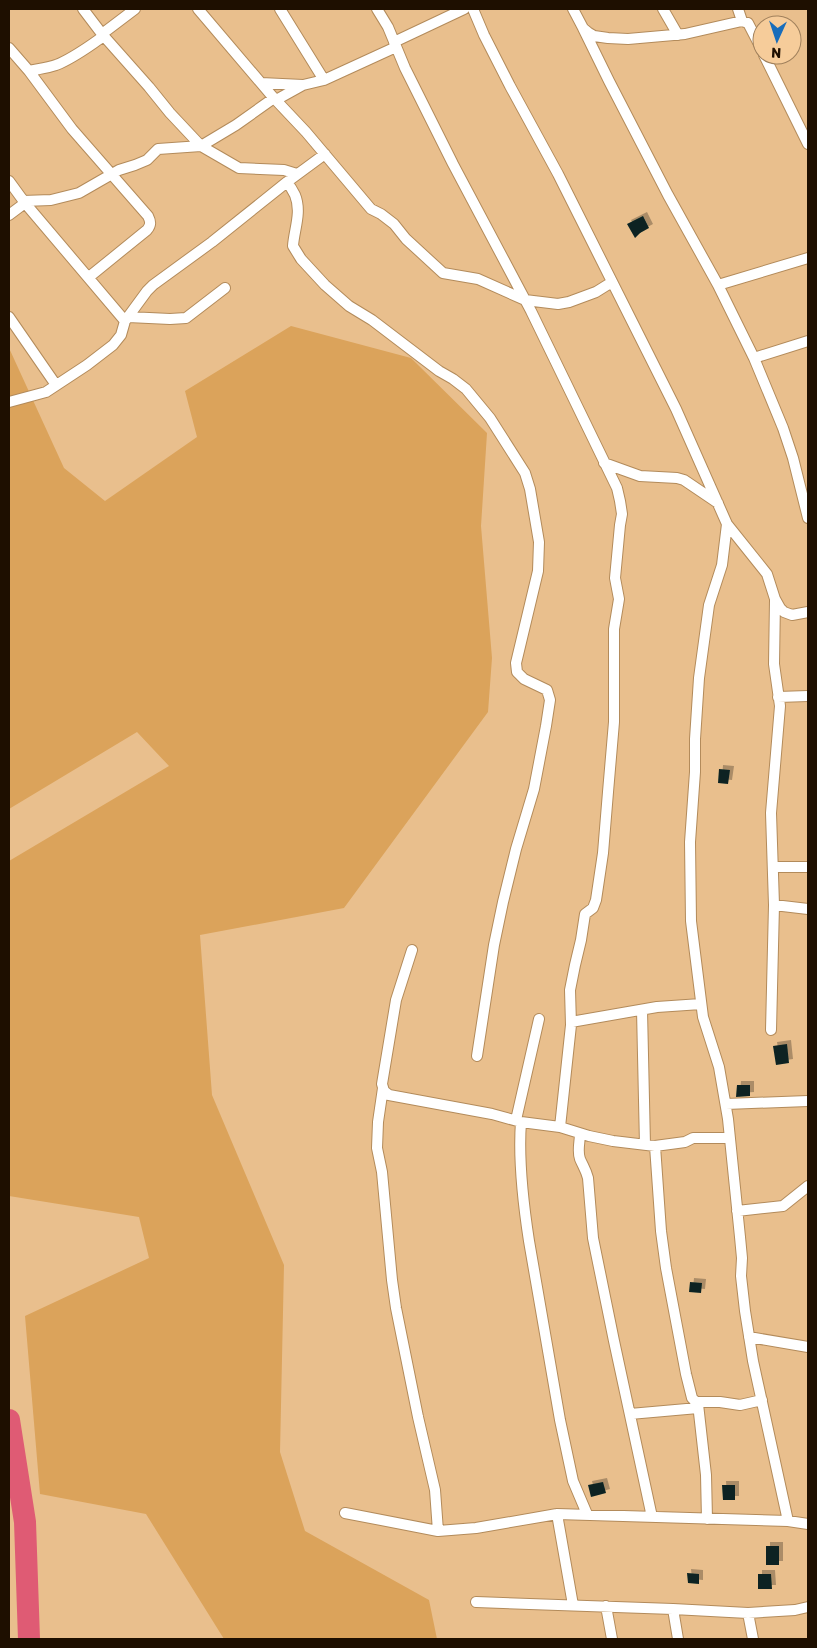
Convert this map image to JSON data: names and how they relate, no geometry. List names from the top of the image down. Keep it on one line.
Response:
{"north":"bottom"}
